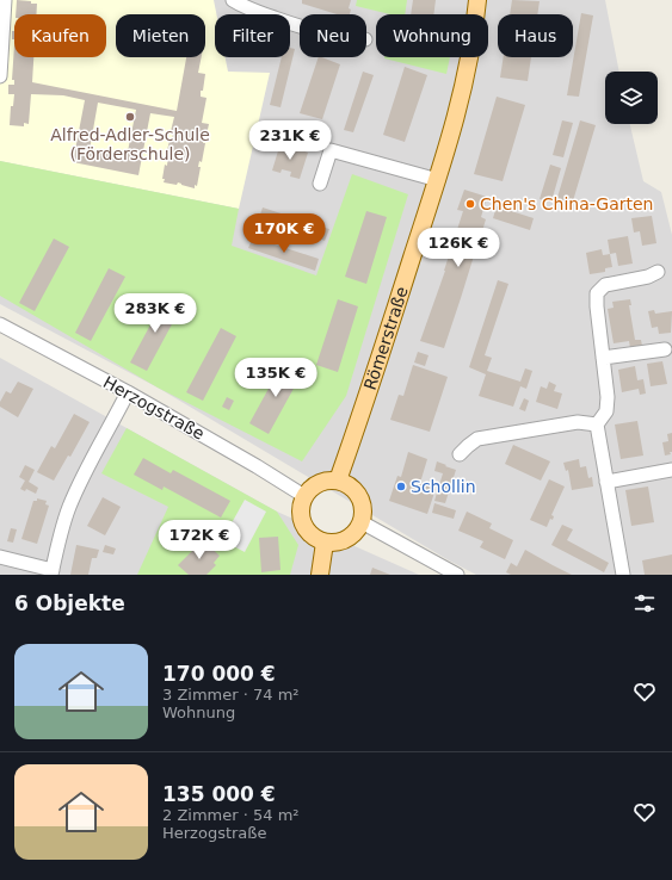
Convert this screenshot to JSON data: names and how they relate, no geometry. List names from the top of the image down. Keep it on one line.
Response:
{"streets":{"main road":["Römerstraße"],"street":["Herzogstraße"]},"crossings":[["Römerstraße","Herzogstraße"]],"places":["Alfred-Adler-Schule (Förderschule)","Chen's China-Garten","Schollin"],"page":{"chip":["Kaufen","Mieten","Filter","Neu","Wohnung","Haus"],"price":["231K €","170K €","126K €","283K €","135K €","172K €"],"heading":"6 Objekte","list":[{"name":"170 000 €","note":"3 Zimmer · 74 m² · Wohnung"},{"name":"135 000 €","note":"2 Zimmer · 54 m² · Herzogstraße"}]}}
